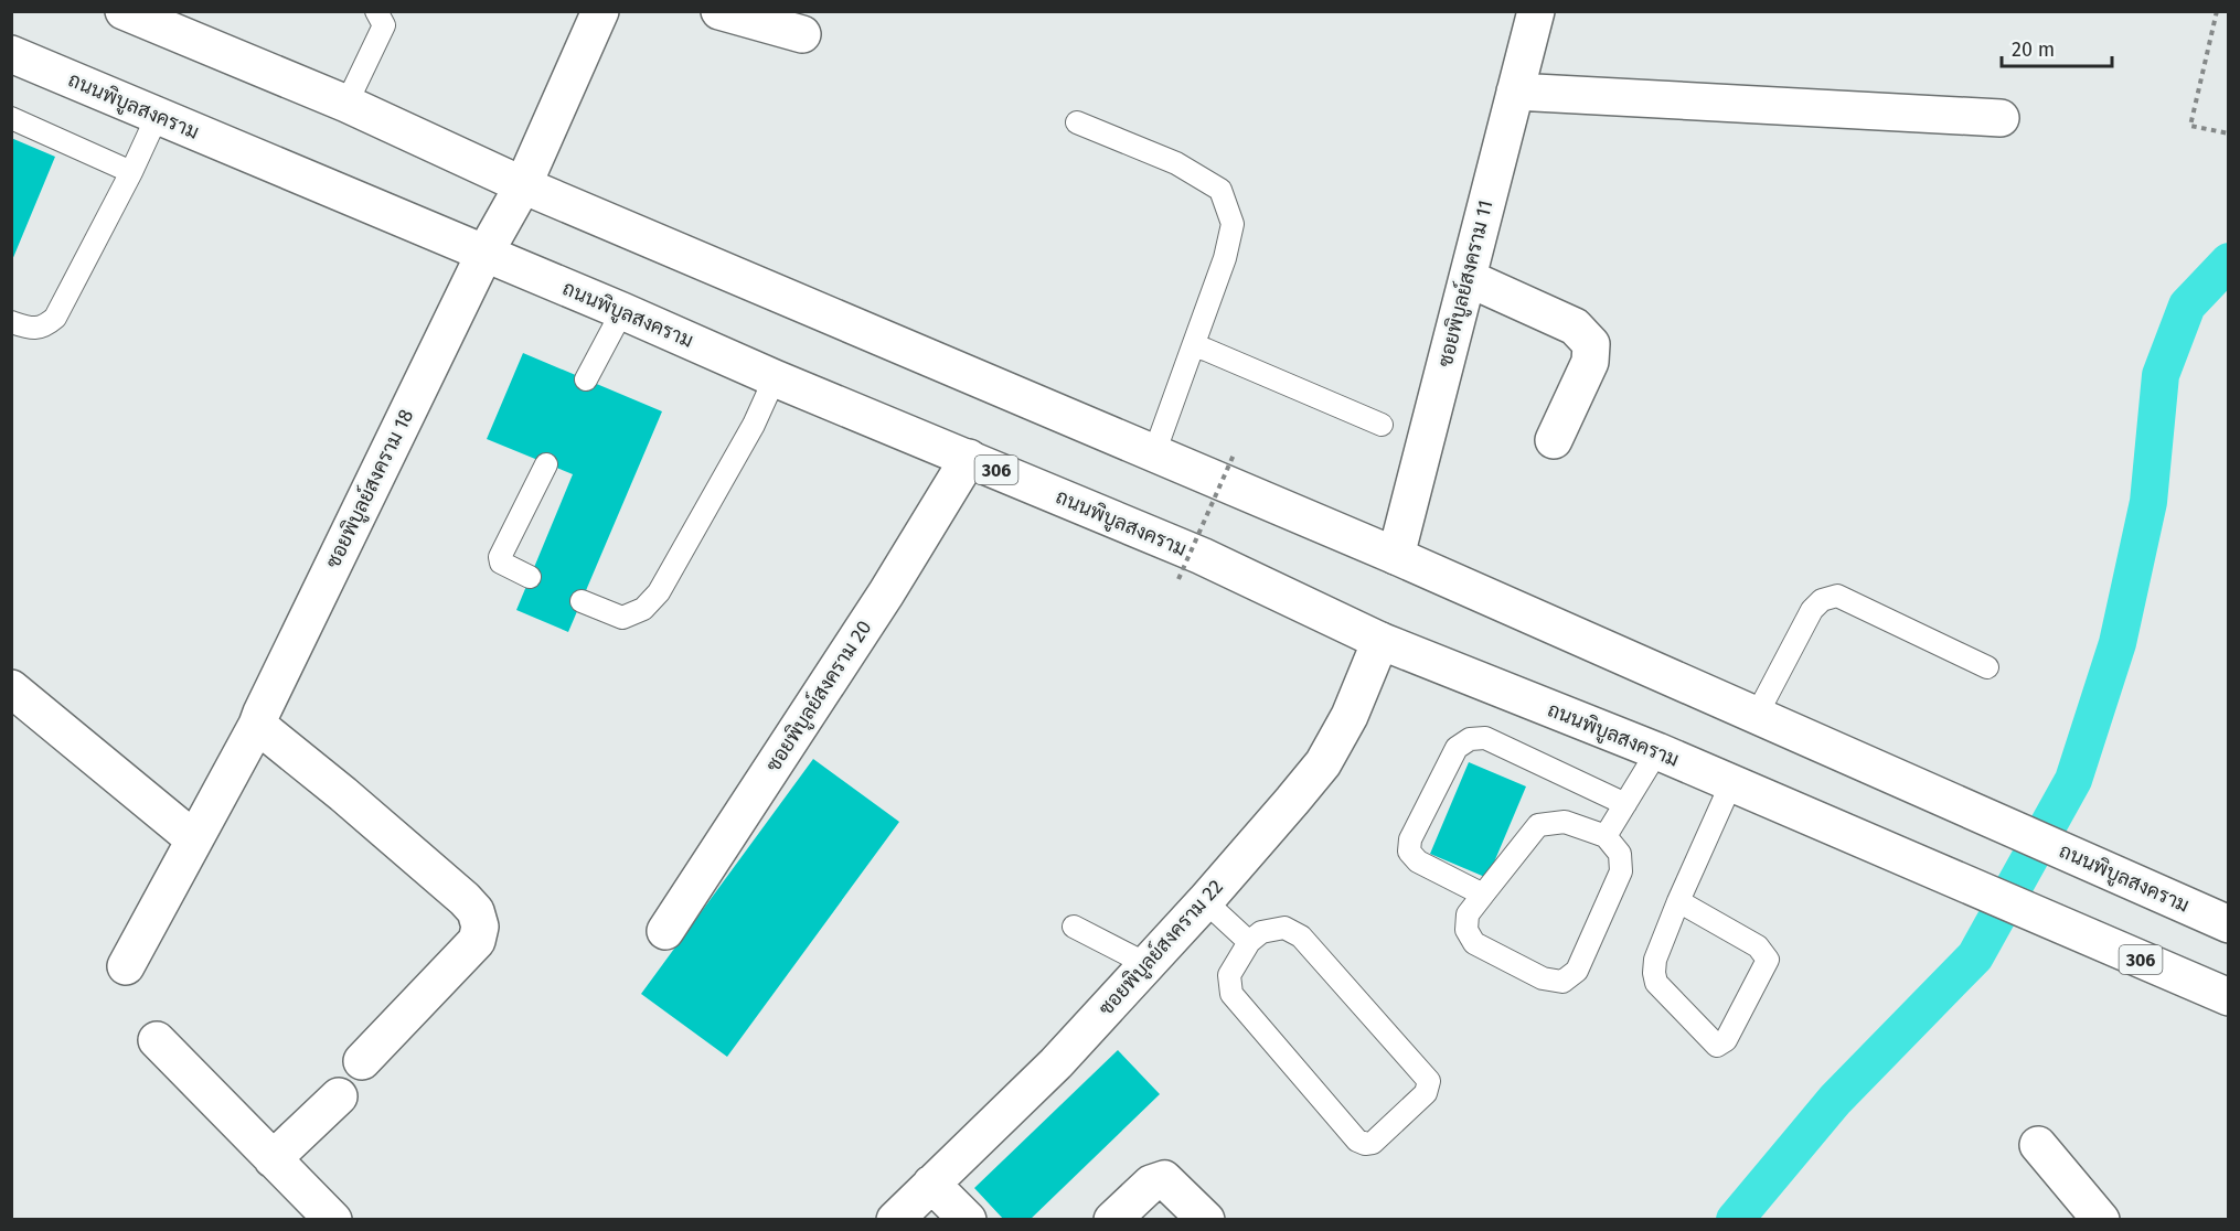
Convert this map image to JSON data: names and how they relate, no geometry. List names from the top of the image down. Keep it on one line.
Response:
{"streets":{"street":["ถนนพิบูลสงคราม","ซอยพิบูลย์สงคราม 11","306","ซอยพิบูลย์สงคราม 18","ซอยพิบูลย์สงคราม 20","ซอยพิบูลย์สงคราม 22"]},"crossings":[["ถนนพิบูลสงคราม","ซอยพิบูลย์สงคราม 11"],["ถนนพิบูลสงคราม","ซอยพิบูลย์สงคราม 18"],["ถนนพิบูลสงคราม","ซอยพิบูลย์สงคราม 20"],["ถนนพิบูลสงคราม","ซอยพิบูลย์สงคราม 22"]],"scale_bar":"20 m"}
